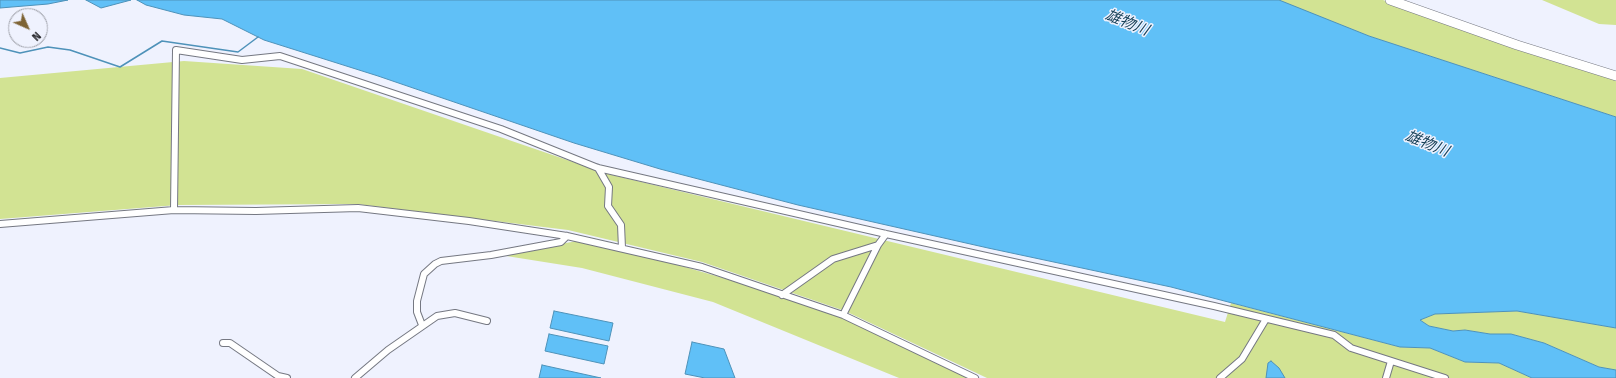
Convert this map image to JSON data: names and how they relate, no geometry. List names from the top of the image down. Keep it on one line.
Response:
{"water":["雄物川"],"north":"bottom right"}
